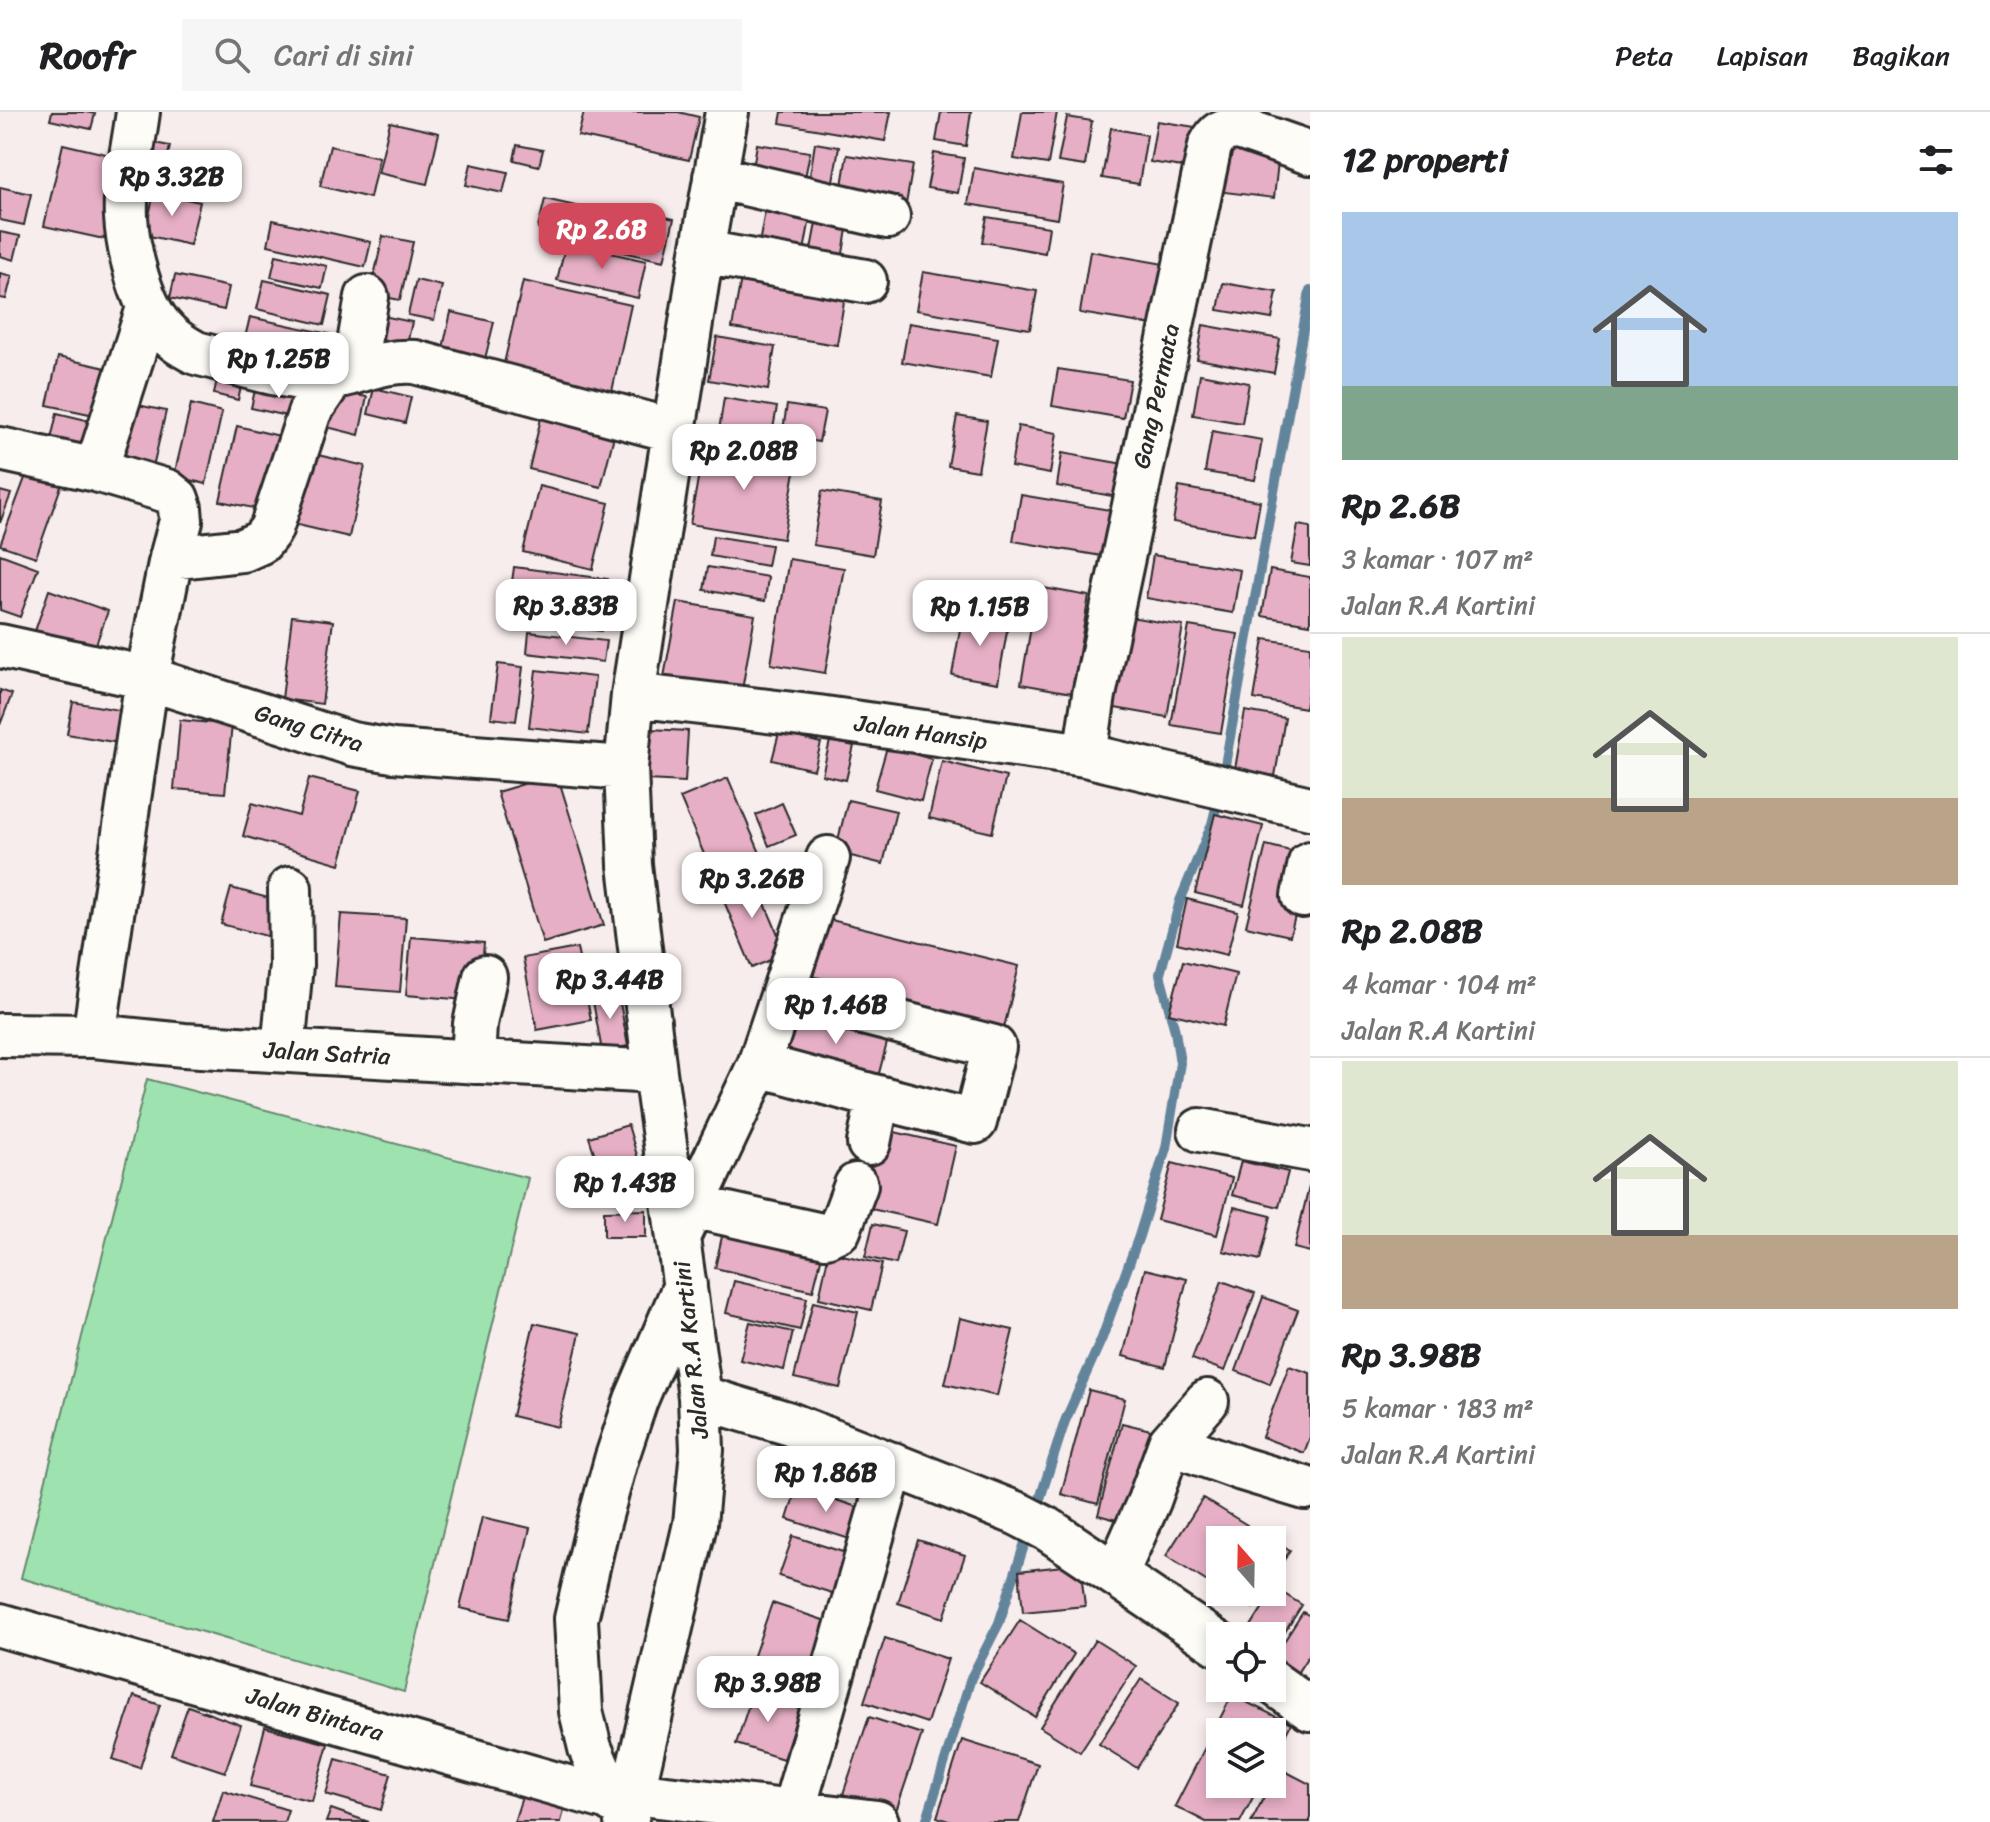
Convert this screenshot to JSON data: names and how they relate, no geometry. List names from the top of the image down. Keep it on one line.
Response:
{"streets":{"street":["Gang Permata","Gang Citra","Jalan Hansip","Jalan Satria","Jalan R.A Kartini","Jalan Bintara"]},"crossings":[["Gang Permata","Jalan Hansip"],["Gang Citra","Jalan R.A Kartini"],["Jalan Hansip","Jalan R.A Kartini"],["Jalan Satria","Jalan R.A Kartini"],["Jalan R.A Kartini","Jalan Bintara"]],"north":"top","page":{"header":"Roofr","search":"Cari di sini","nav":["Peta","Lapisan","Bagikan"],"heading":"12 properti","price":["Rp 3.32B","Rp 2.6B","Rp 1.25B","Rp 2.08B","Rp 3.83B","Rp 1.15B","Rp 3.26B","Rp 3.44B","Rp 1.46B","Rp 1.43B","Rp 1.86B","Rp 3.98B"],"list":[{"name":"Rp 2.6B","note":"3 kamar · 107 m² · Jalan R.A Kartini"},{"name":"Rp 2.08B","note":"4 kamar · 104 m² · Jalan R.A Kartini"},{"name":"Rp 3.98B","note":"5 kamar · 183 m² · Jalan R.A Kartini"}]}}
